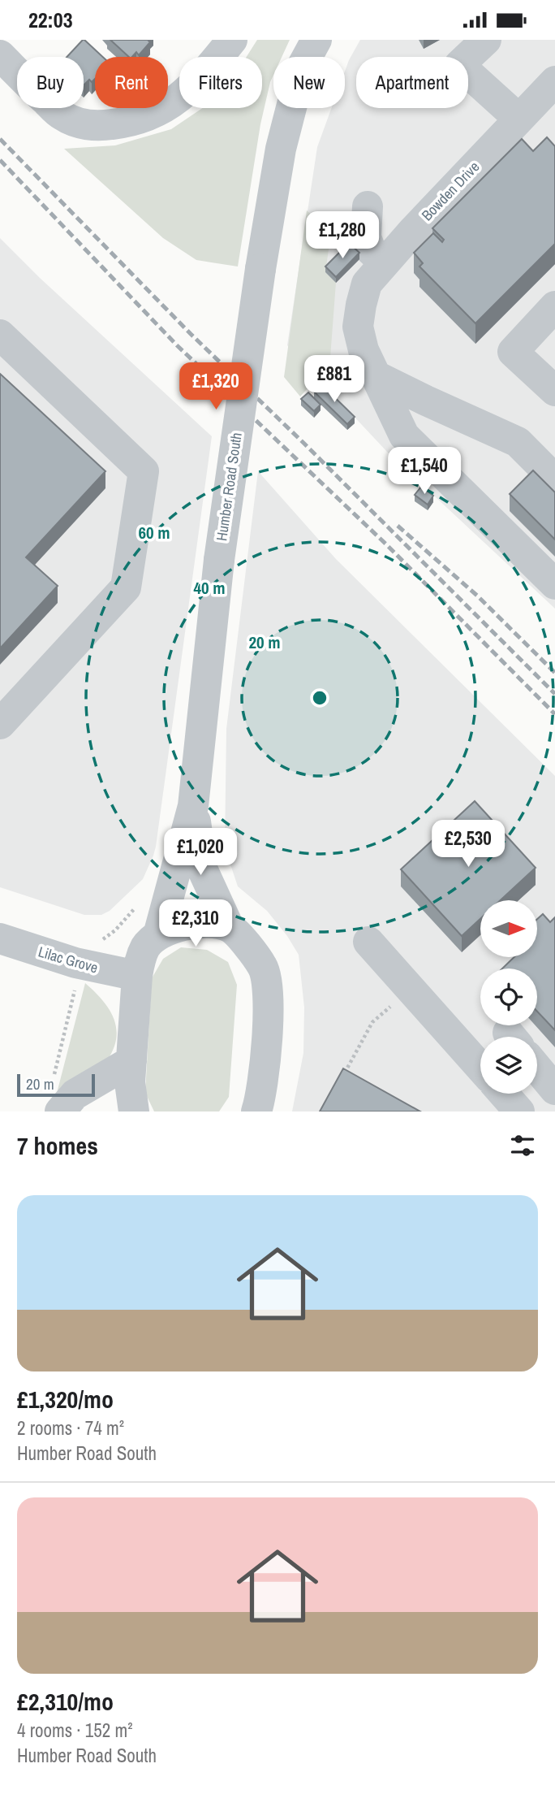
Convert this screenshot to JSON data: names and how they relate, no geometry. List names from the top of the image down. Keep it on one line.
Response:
{"streets":{"street":["Bowden Drive","Humber Road South","Lilac Grove"]},"scale_bar":"20 m","north":"right","page":{"status":"22:03","chip":["Buy","Rent","Filters","New","Apartment"],"price":["£1,280","£881","£1,320","£1,540","£2,530","£1,020","£2,310"],"scale":"20 m","heading":"7 homes","list":[{"name":"£1,320/mo","note":"2 rooms · 74 m² · Humber Road South"},{"name":"£2,310/mo","note":"4 rooms · 152 m² · Humber Road South"}]},"rings":["60 m","40 m","20 m"]}
